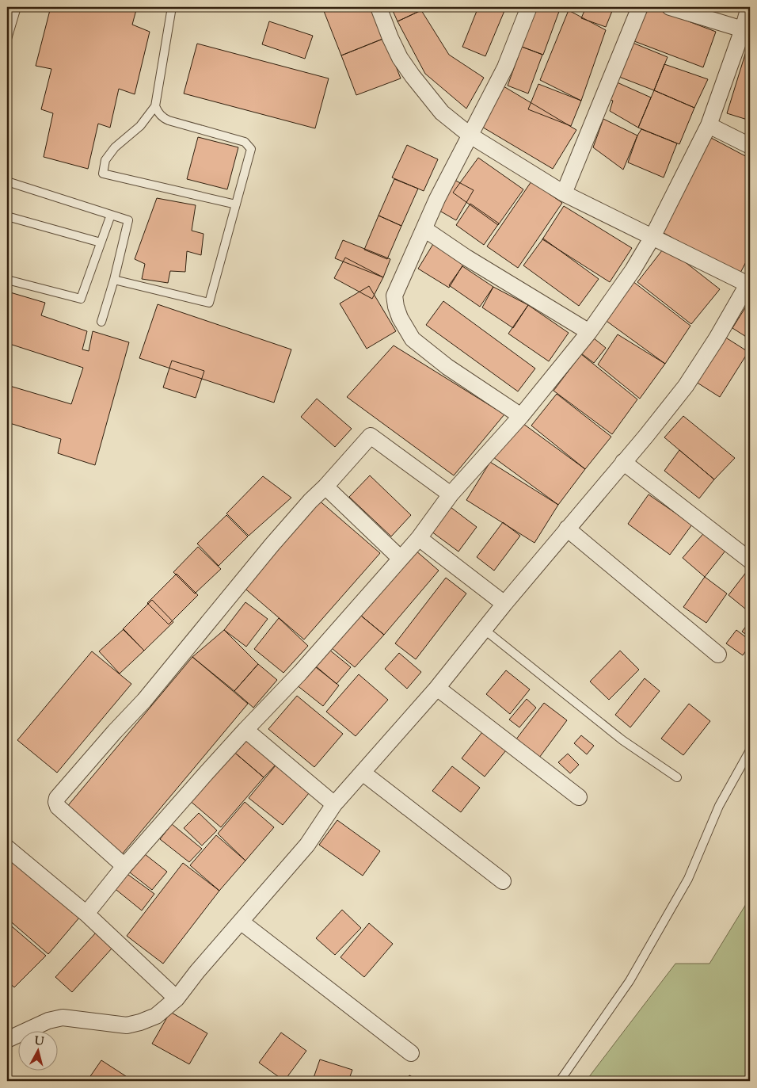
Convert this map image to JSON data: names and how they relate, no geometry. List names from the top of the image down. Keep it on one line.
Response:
{"north":"top"}
